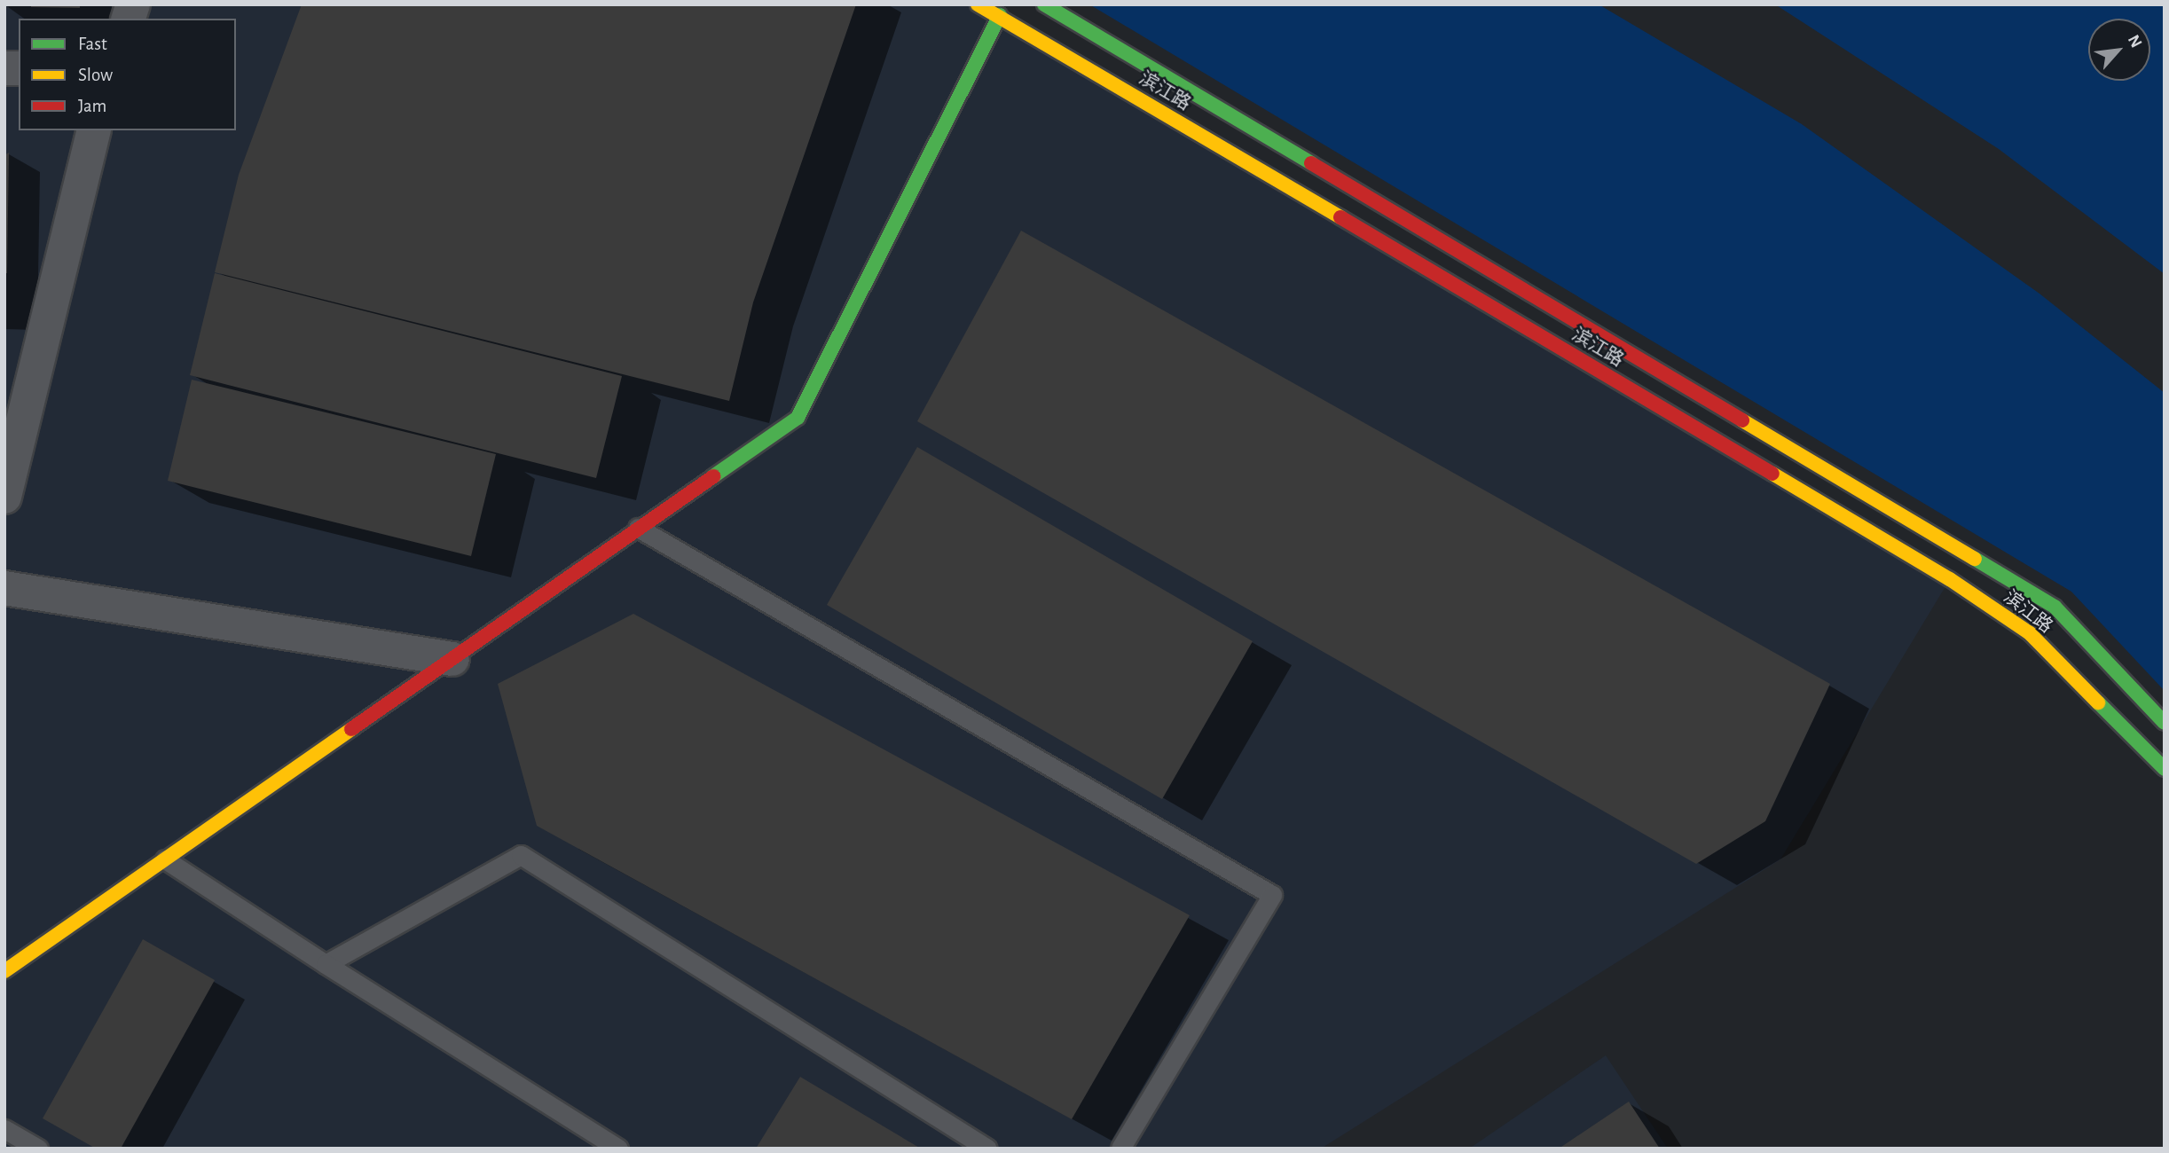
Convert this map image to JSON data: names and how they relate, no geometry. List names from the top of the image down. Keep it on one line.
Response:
{"streets":{"street":["滨江路"]},"legend":["Fast","Slow","Jam"],"north":"top right"}
